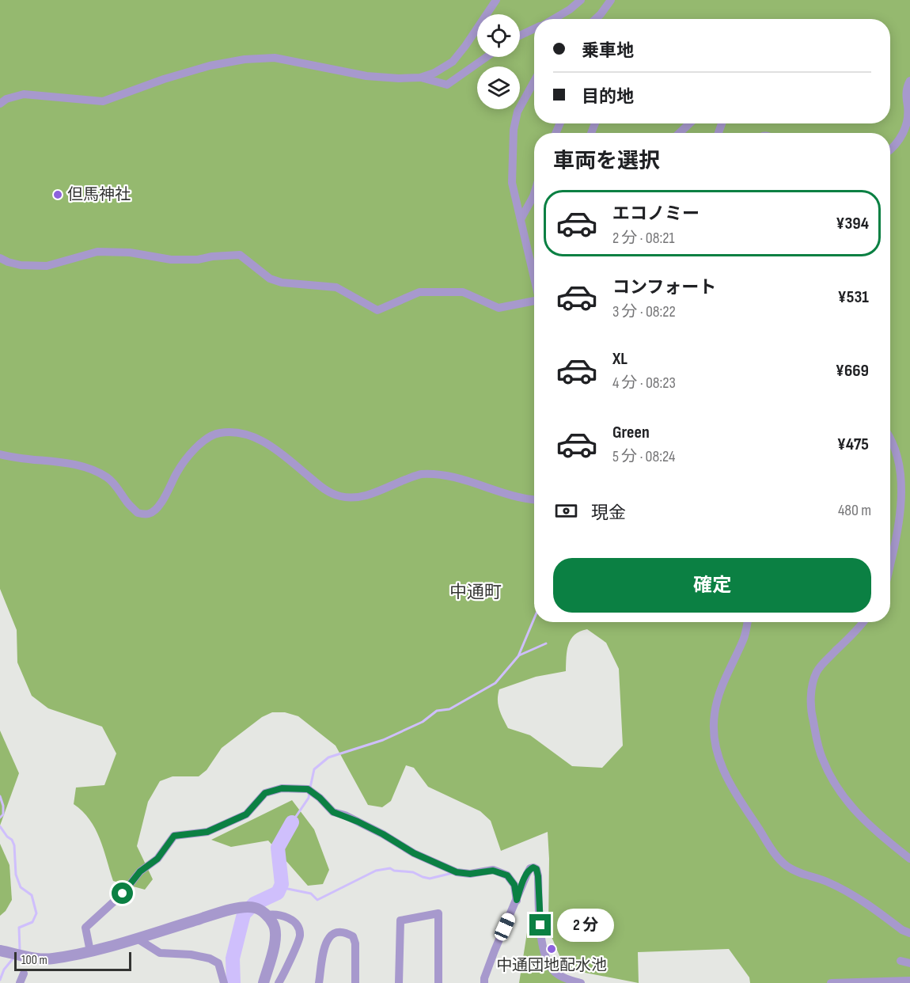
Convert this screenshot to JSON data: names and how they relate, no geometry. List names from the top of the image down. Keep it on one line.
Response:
{"districts":["中通町"],"places":["但馬神社","中通団地配水池"],"scale_bar":"100 m","page":{"banner":["乗車地","目的地"],"heading":"車両を選択","list":[{"name":"エコノミー","note":"2 分 · 08:21","value":"¥394"},{"name":"コンフォート","note":"3 分 · 08:22","value":"¥531"},{"name":"XL","note":"4 分 · 08:23","value":"¥669"},{"name":"Green","note":"5 分 · 08:24","value":"¥475"}],"pay":["現金","480 m"],"buttons":"確定","bubble":"2 分","scale":"100 m"}}
